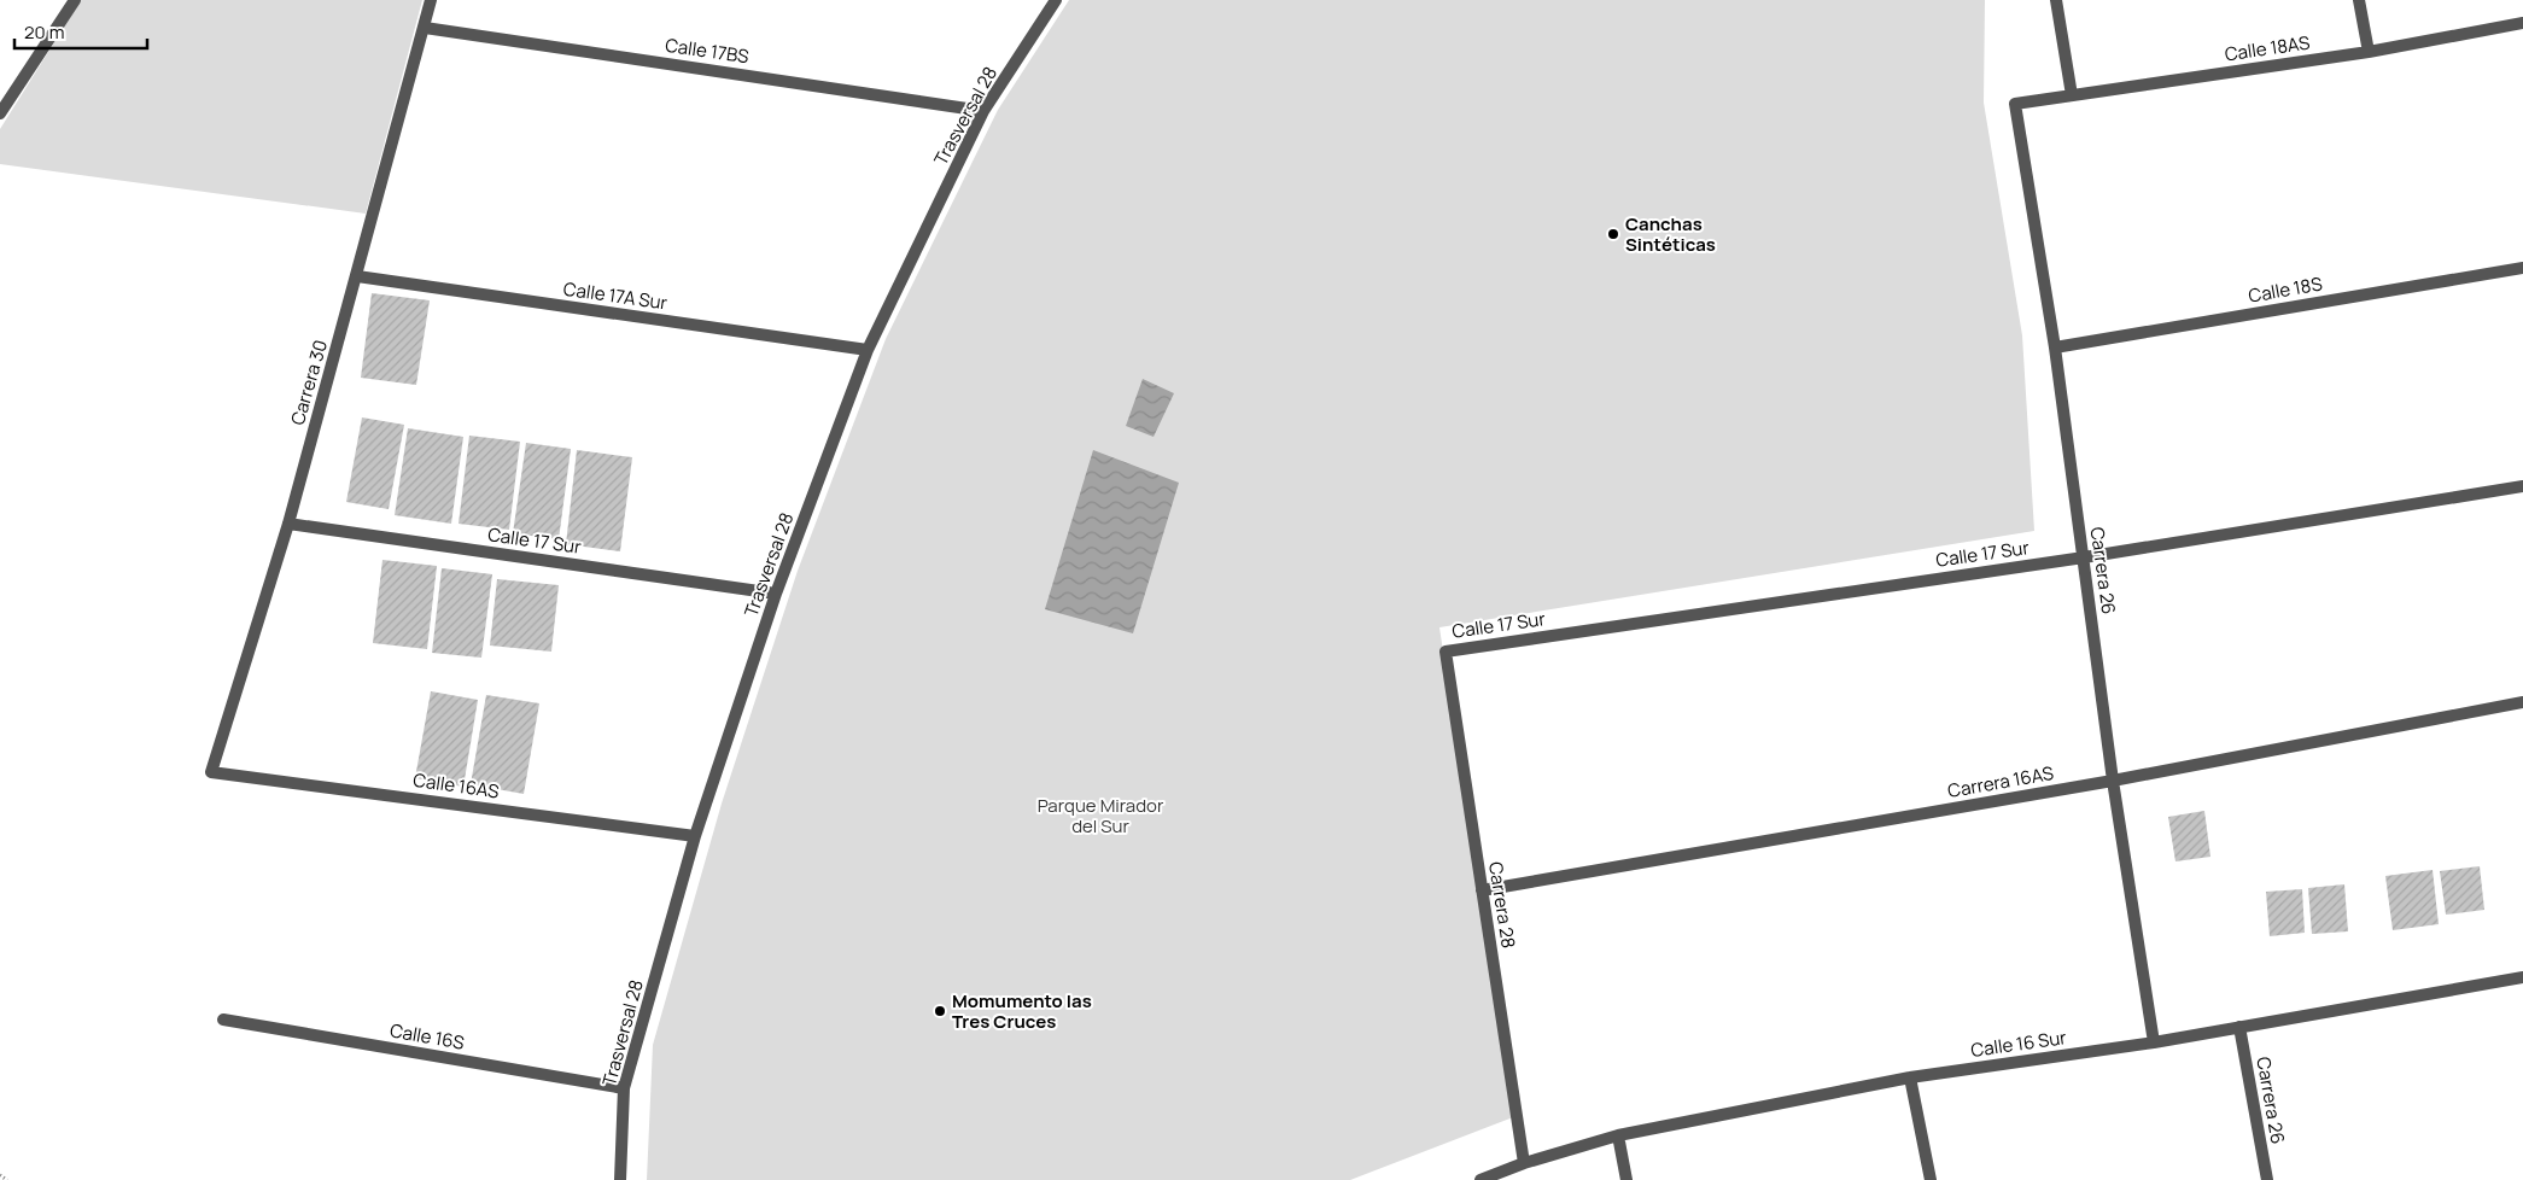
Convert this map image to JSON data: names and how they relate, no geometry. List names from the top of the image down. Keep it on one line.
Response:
{"streets":{"street":["Calle 18AS","Calle 17BS","Trasversal 28","Calle 18S","Calle 17A Sur","Carrera 30","Calle 17 Sur","Carrera 26","Carrera 16AS","Calle 16AS","Carrera 28","Calle 16S","Calle 16 Sur"]},"crossings":[["Calle 18AS","Carrera 26"],["Calle 17BS","Trasversal 28"],["Calle 17BS","Carrera 30"],["Trasversal 28","Calle 17A Sur"],["Trasversal 28","Calle 17 Sur"],["Trasversal 28","Calle 16AS"],["Trasversal 28","Calle 16S"],["Calle 18S","Carrera 26"],["Calle 17A Sur","Carrera 30"],["Carrera 30","Calle 17 Sur"],["Carrera 30","Calle 16AS"],["Calle 17 Sur","Carrera 26"],["Calle 17 Sur","Carrera 28"],["Carrera 26","Carrera 16AS"],["Carrera 26","Calle 16 Sur"],["Carrera 16AS","Carrera 28"],["Carrera 28","Calle 16 Sur"]],"parks":["Parque Mirador del Sur"],"places":["Canchas Sintéticas","Momumento las Tres Cruces"],"scale_bar":"20 m"}
